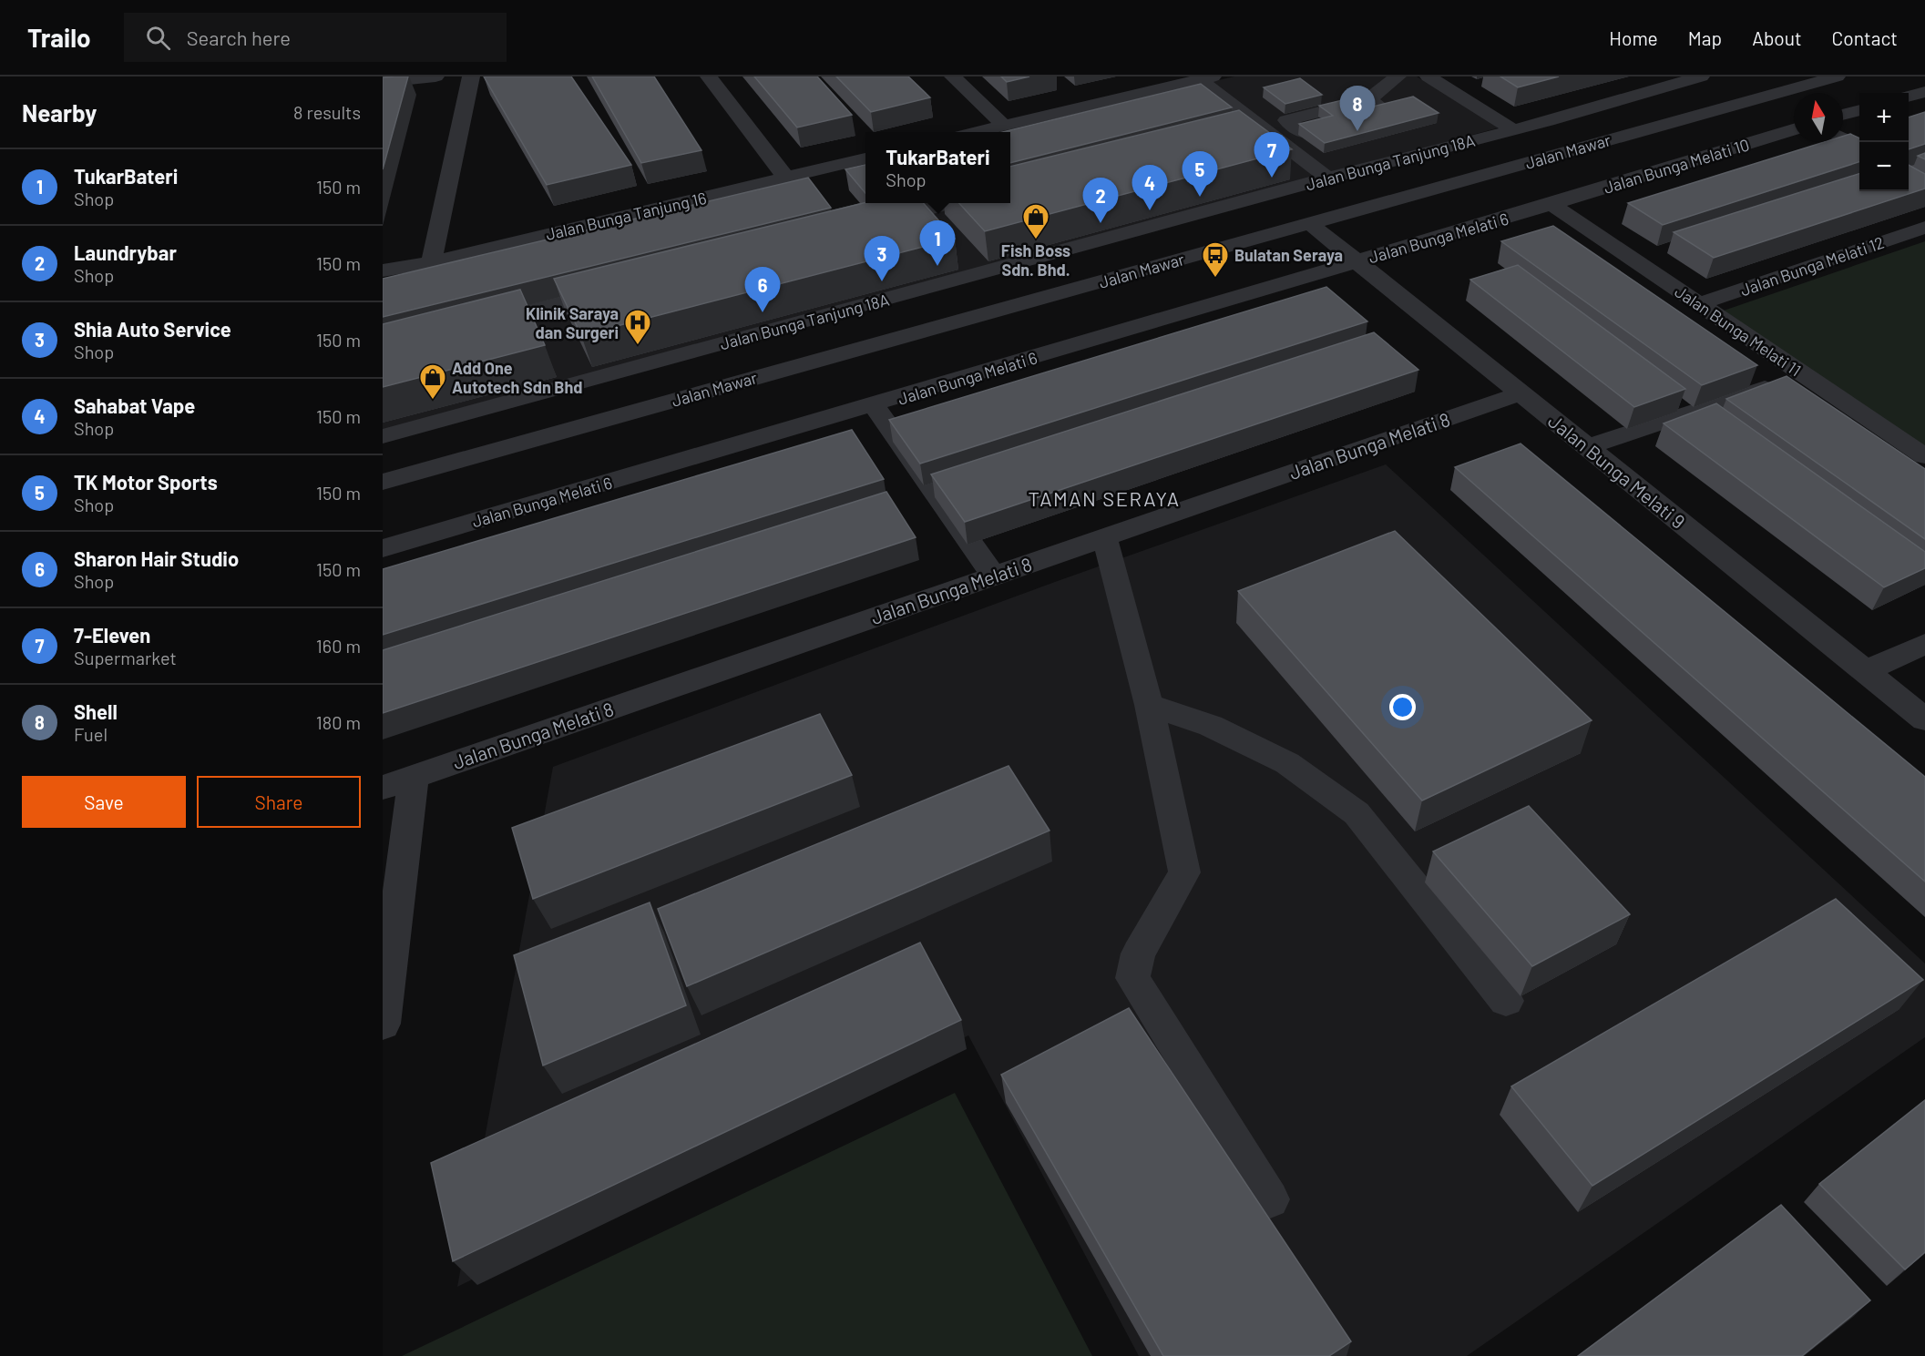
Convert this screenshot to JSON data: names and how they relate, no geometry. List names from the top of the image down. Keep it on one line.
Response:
{"streets":{"street":["Jalan Mawar","Jalan Bunga Tanjung 18A","Jalan Bunga Melati 10","Jalan Bunga Tanjung 16","Jalan Bunga Melati 6","Jalan Bunga Melati 12","Jalan Bunga Melati 11","Jalan Bunga Melati 8","Jalan Bunga Melati 9"]},"crossings":[["Jalan Mawar","Jalan Bunga Melati 9"],["Jalan Bunga Melati 10","Jalan Bunga Melati 6"],["Jalan Bunga Melati 10","Jalan Bunga Melati 11"],["Jalan Bunga Melati 6","Jalan Bunga Melati 11"],["Jalan Bunga Melati 6","Jalan Bunga Melati 9"],["Jalan Bunga Melati 12","Jalan Bunga Melati 11"],["Jalan Bunga Melati 8","Jalan Bunga Melati 9"]],"districts":["TAMAN SERAYA"],"places":{"shop":["Fish Boss Sdn. Bhd.","Add One Autotech Sdn Bhd"],"bus stop":["Bulatan Seraya"],"hospital":["Klinik Saraya dan Surgeri"]},"north":"top","page":{"header":"Trailo","search":"Search here","nav":["Home","Map","About","Contact"],"heading":["Nearby","8 results"],"pins":["8","7","5","4","2","1","3","6"],"map_buttons":["+","−"],"popup":["TukarBateri","Shop"],"list":[{"mark":"1","name":"TukarBateri","note":"Shop","value":"150 m"},{"mark":"2","name":"Laundrybar","note":"Shop","value":"150 m"},{"mark":"3","name":"Shia Auto Service","note":"Shop","value":"150 m"},{"mark":"4","name":"Sahabat Vape","note":"Shop","value":"150 m"},{"mark":"5","name":"TK Motor Sports","note":"Shop","value":"150 m"},{"mark":"6","name":"Sharon Hair Studio","note":"Shop","value":"150 m"},{"mark":"7","name":"7-Eleven","note":"Supermarket","value":"160 m"},{"mark":"8","name":"Shell","note":"Fuel","value":"180 m"}],"buttons":["Save","Share"]}}
